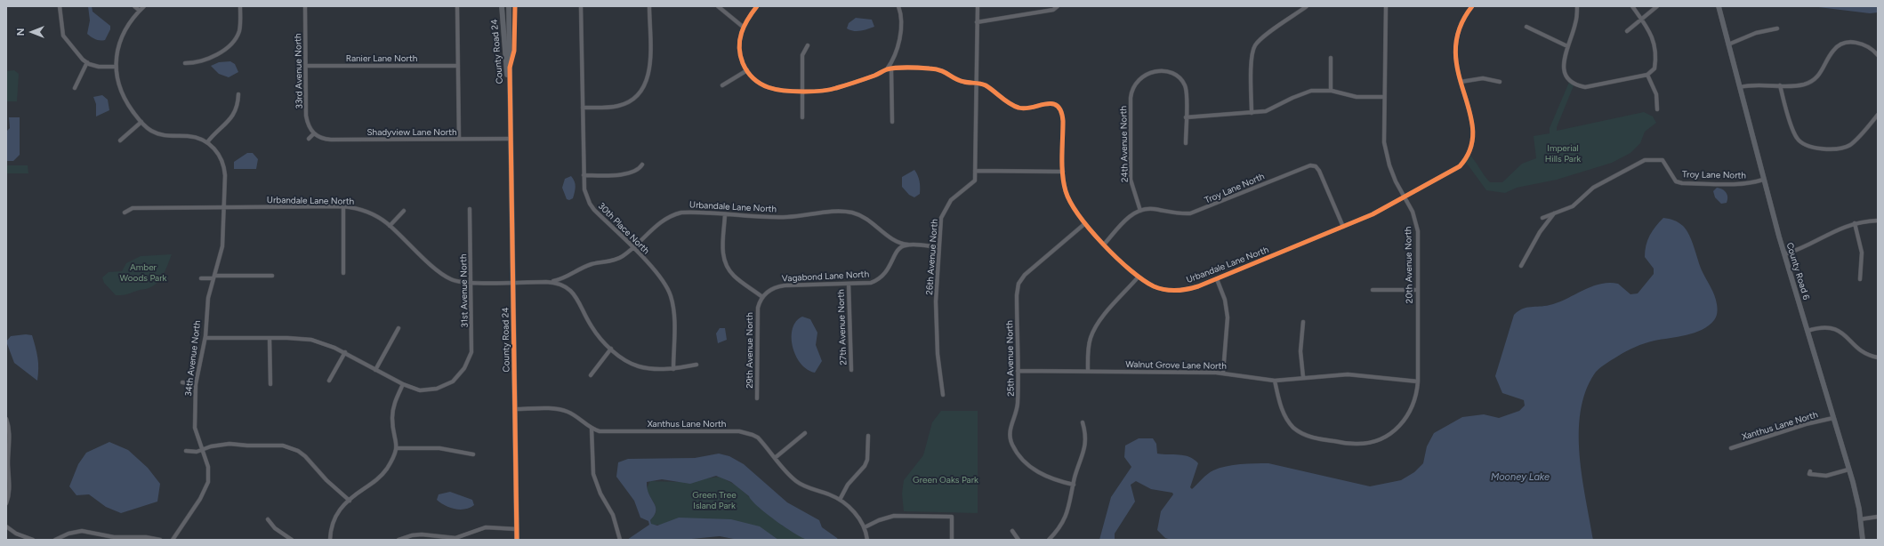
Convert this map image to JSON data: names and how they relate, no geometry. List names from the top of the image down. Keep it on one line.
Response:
{"streets":{"street":["County Road 24","Ranier Lane North","33rd Avenue North","Shadyview Lane North","24th Avenue North","Troy Lane North","Urbandale Lane North","30th Place North","26th Avenue North","20th Avenue North","County Road 6","Vagabond Lane North","31st Avenue North","27th Avenue North","29th Avenue North","34th Avenue North","25th Avenue North","Walnut Grove Lane North","Xanthus Lane North"]},"crossings":[["County Road 24","Shadyview Lane North"],["County Road 24","Xanthus Lane North"],["Ranier Lane North","33rd Avenue North"],["33rd Avenue North","Shadyview Lane North"],["24th Avenue North","Troy Lane North"],["Troy Lane North","Urbandale Lane North"],["Troy Lane North","County Road 6"],["Urbandale Lane North","30th Place North"],["Urbandale Lane North","20th Avenue North"],["Urbandale Lane North","Vagabond Lane North"],["Urbandale Lane North","31st Avenue North"],["Urbandale Lane North","34th Avenue North"],["Urbandale Lane North","25th Avenue North"],["20th Avenue North","Walnut Grove Lane North"],["County Road 6","Xanthus Lane North"],["Vagabond Lane North","27th Avenue North"],["Vagabond Lane North","29th Avenue North"],["25th Avenue North","Walnut Grove Lane North"]],"water":["Mooney Lake"],"parks":["Imperial Hills Park","Amber Woods Park","Green Oaks Park","Green Tree Island Park"],"north":"left"}
